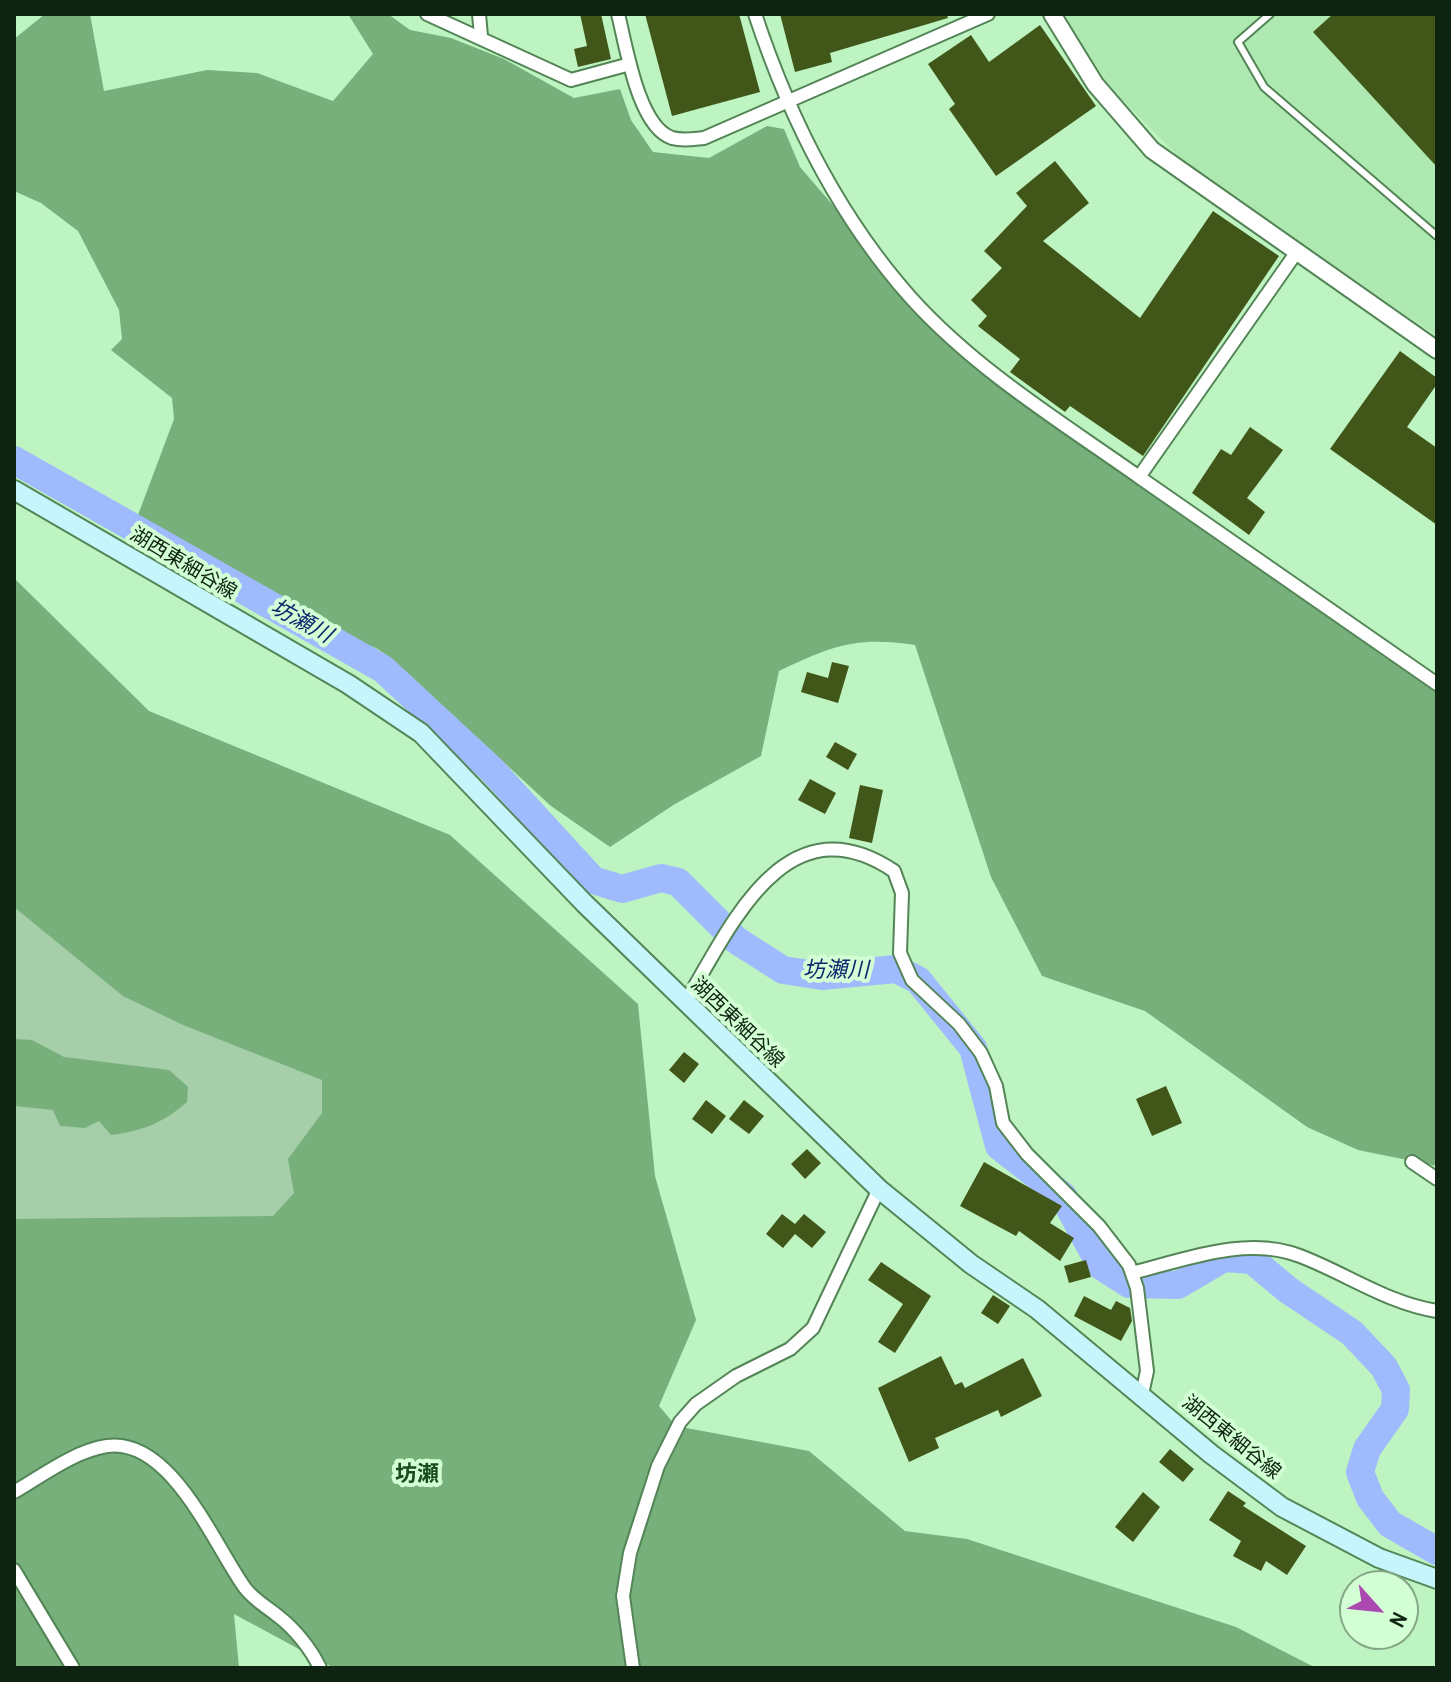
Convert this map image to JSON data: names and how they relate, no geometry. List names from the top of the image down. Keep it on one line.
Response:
{"streets":{"main road":["湖西東細谷線"]},"districts":["坊瀬"],"water":["坊瀬川"],"north":"bottom right"}
